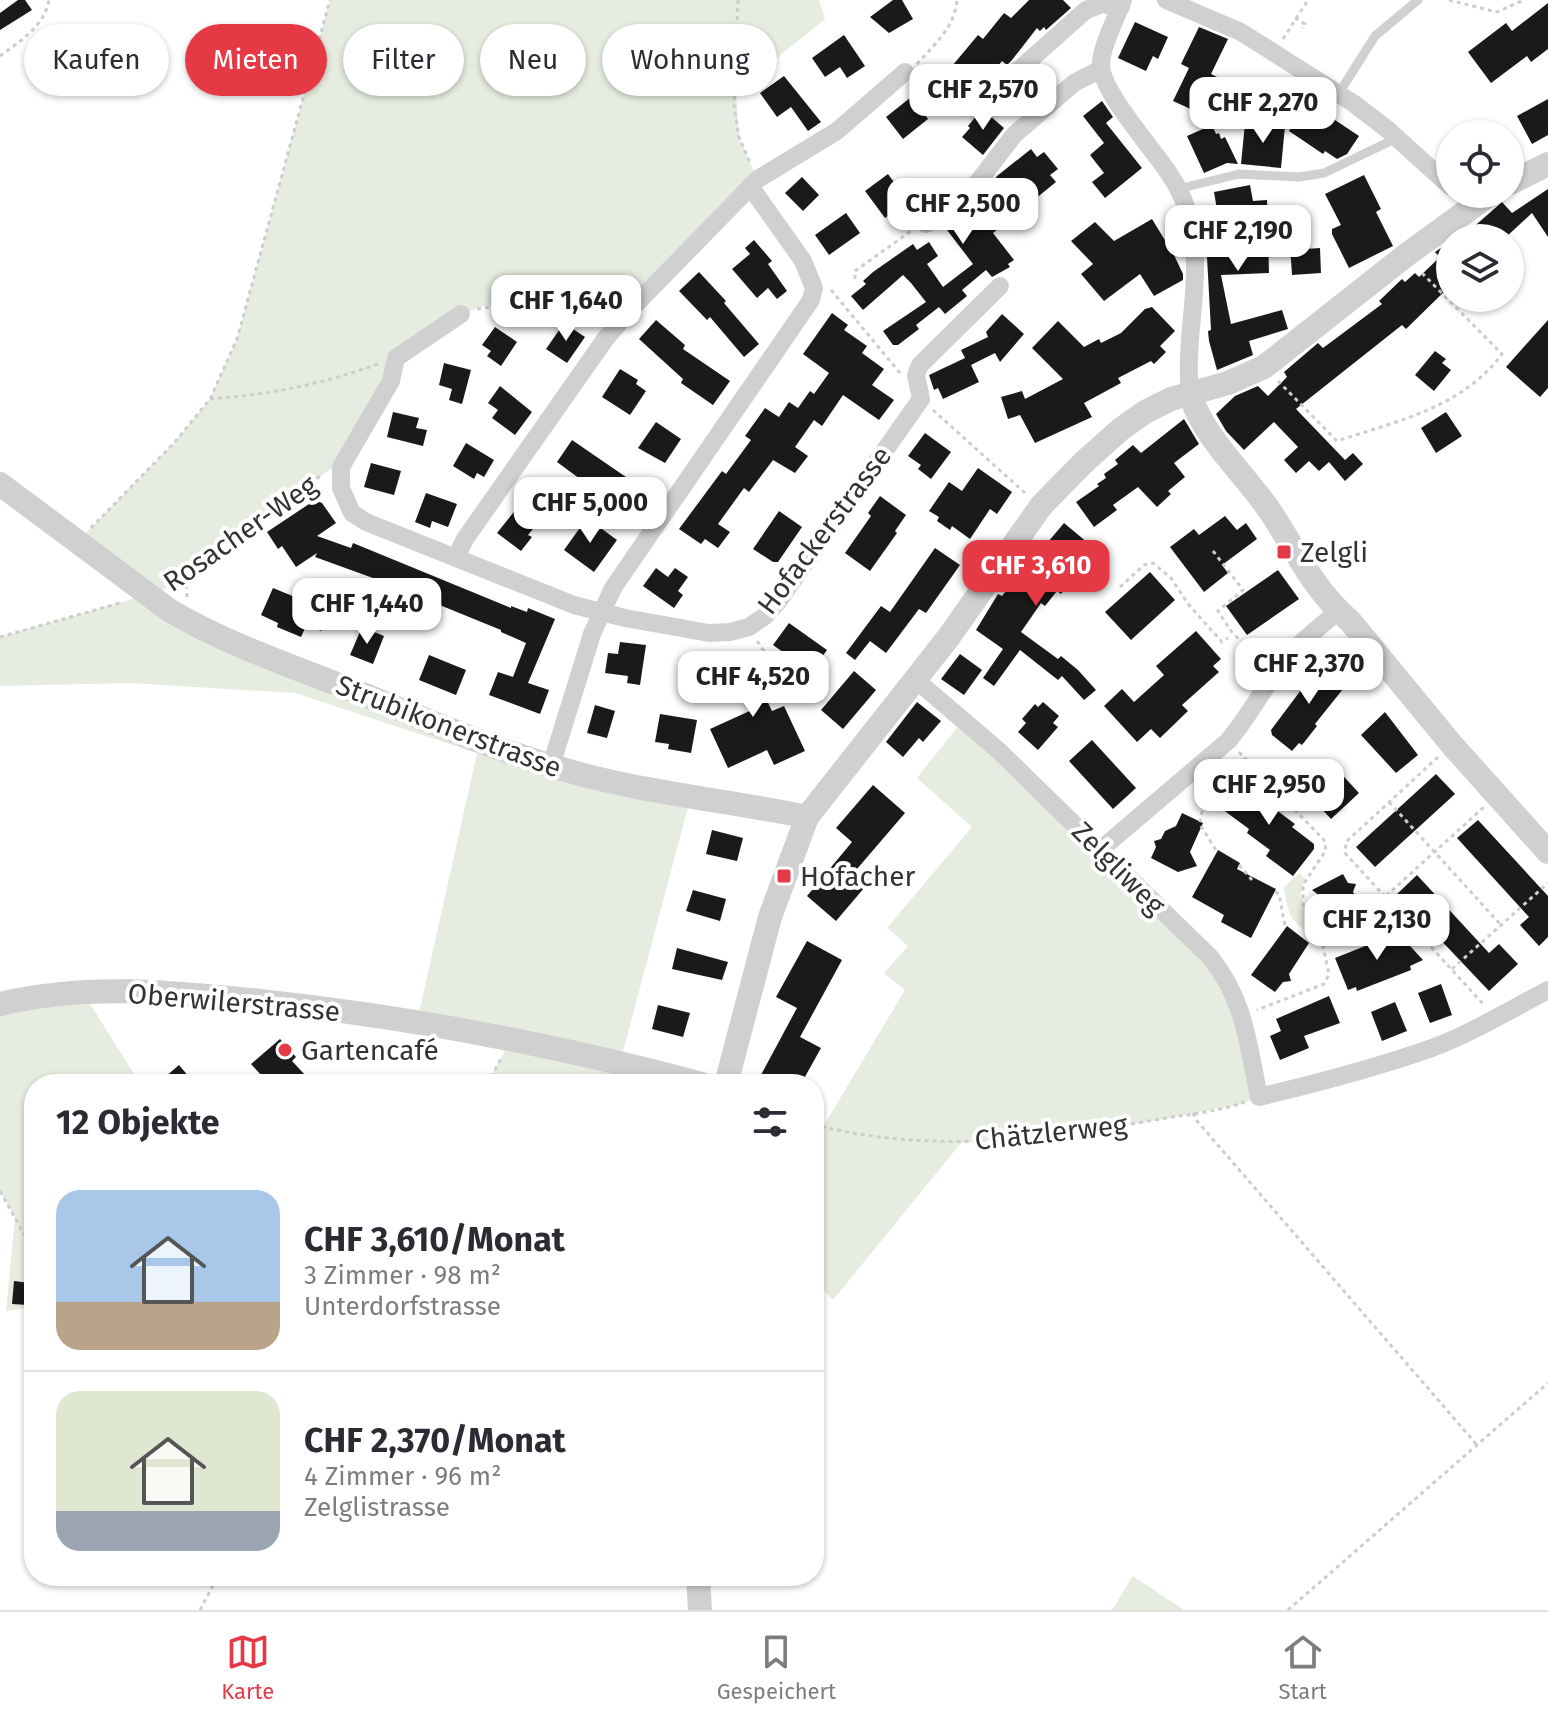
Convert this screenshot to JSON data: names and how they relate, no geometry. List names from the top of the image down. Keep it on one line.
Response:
{"streets":{"street":["Hofackerstrasse","Strubikonerstrasse","Zelgliweg","Oberwilerstrasse"],"path":["Rosacher-Weg","Chätzlerweg"]},"crossings":[["Hofackerstrasse","Rosacher-Weg"],["Rosacher-Weg","Strubikonerstrasse"]],"places":{"transit":["Zelgli","Hofacher"],"other":["Gartencafé"]},"page":{"chip":["Kaufen","Mieten","Filter","Neu","Wohnung"],"price":["CHF 2,570","CHF 2,270","CHF 2,500","CHF 2,190","CHF 1,640","CHF 5,000","CHF 3,610","CHF 1,440","CHF 2,370","CHF 4,520","CHF 2,950","CHF 2,130"],"heading":"12 Objekte","list":[{"name":"CHF 3,610/Monat","note":"3 Zimmer · 98 m² · Unterdorfstrasse"},{"name":"CHF 2,370/Monat","note":"4 Zimmer · 96 m² · Zelglistrasse"}],"tabs":["Karte","Gespeichert","Start"]}}
